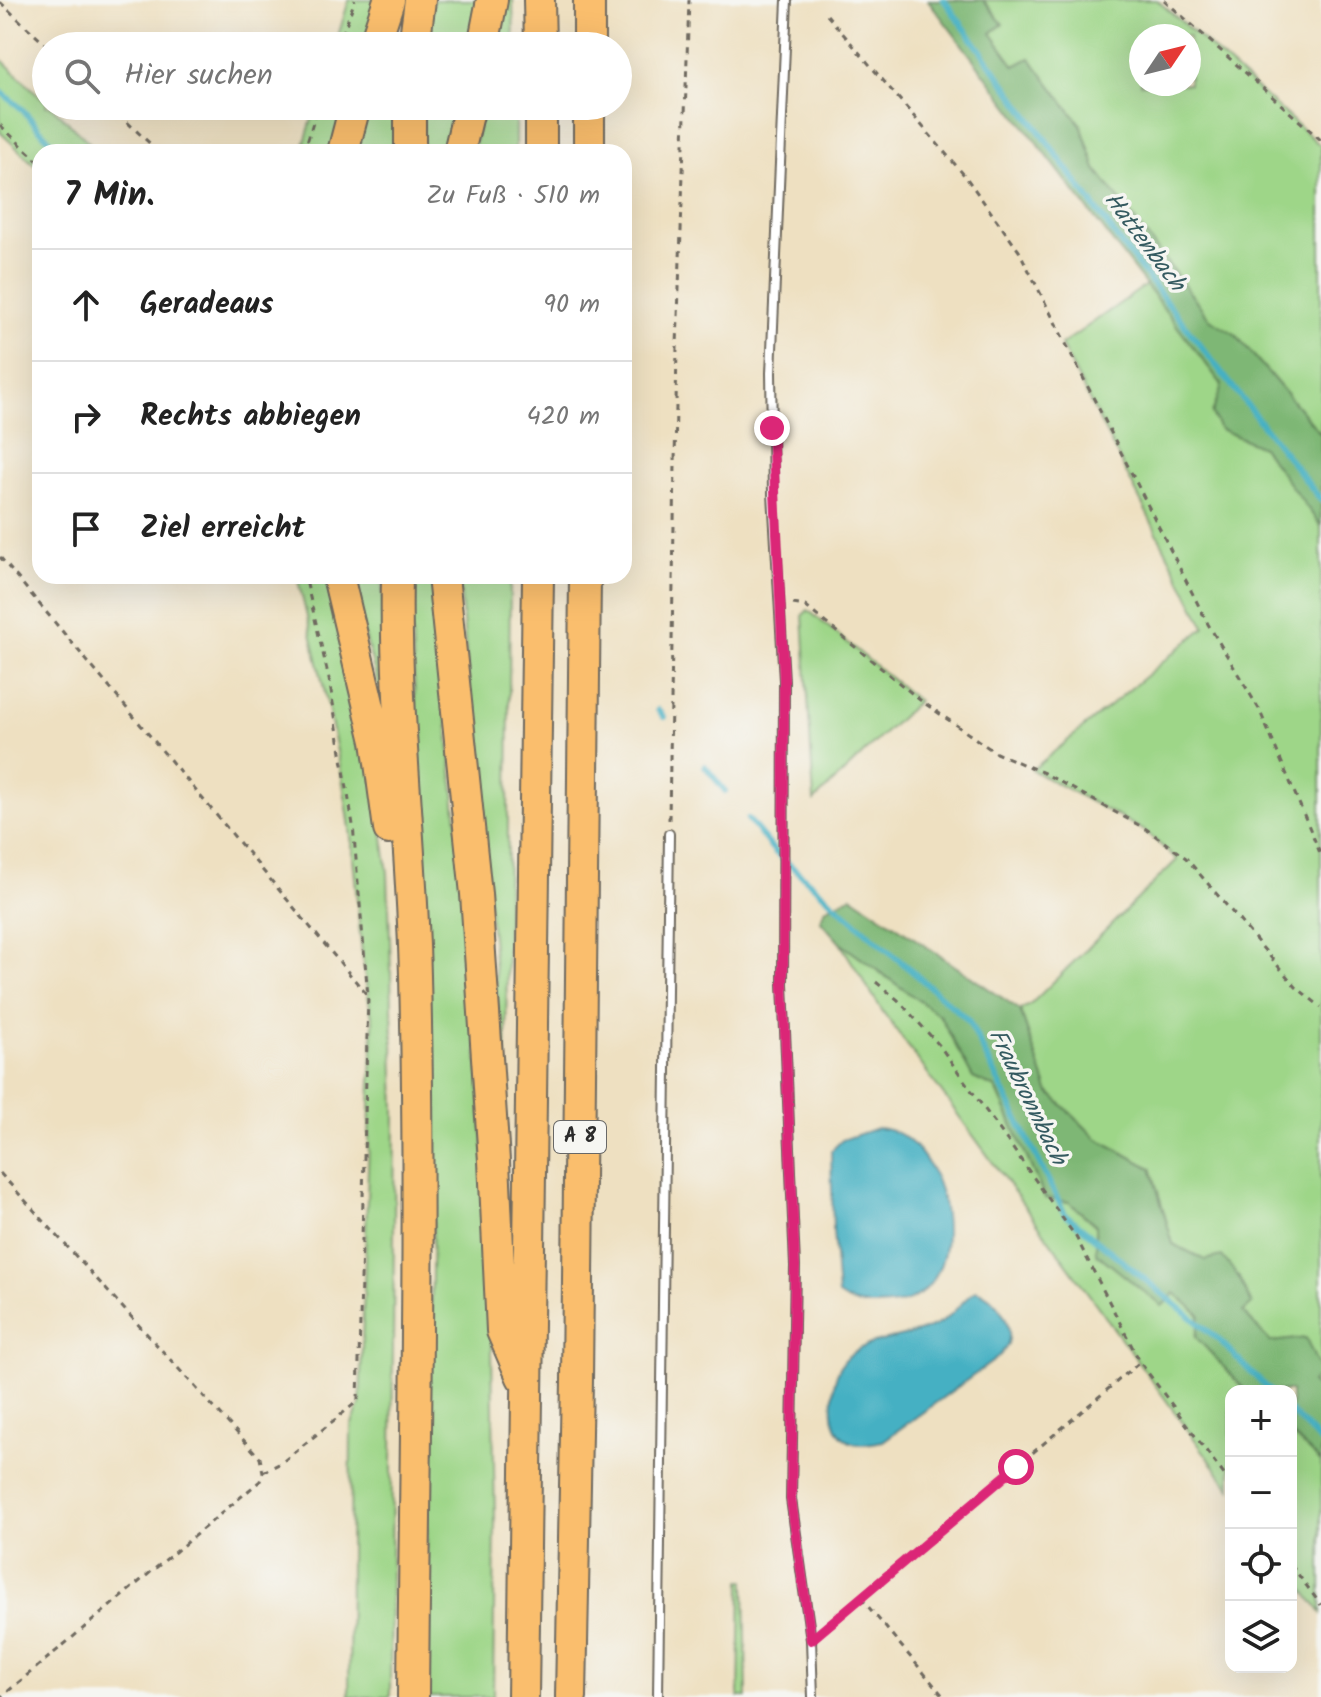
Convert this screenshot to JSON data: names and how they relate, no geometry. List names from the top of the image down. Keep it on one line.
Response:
{"streets":{"highway":["A 8"]},"water":["Hattenbach","Fraubronnbach"],"north":"top right","page":{"search":"Hier suchen","heading":["7 Min.","Zu Fuß · 510 m"],"list":[["Geradeaus","90 m"],["Rechts abbiegen","420 m"],"Ziel erreicht"],"map_buttons":["+","−"]}}
